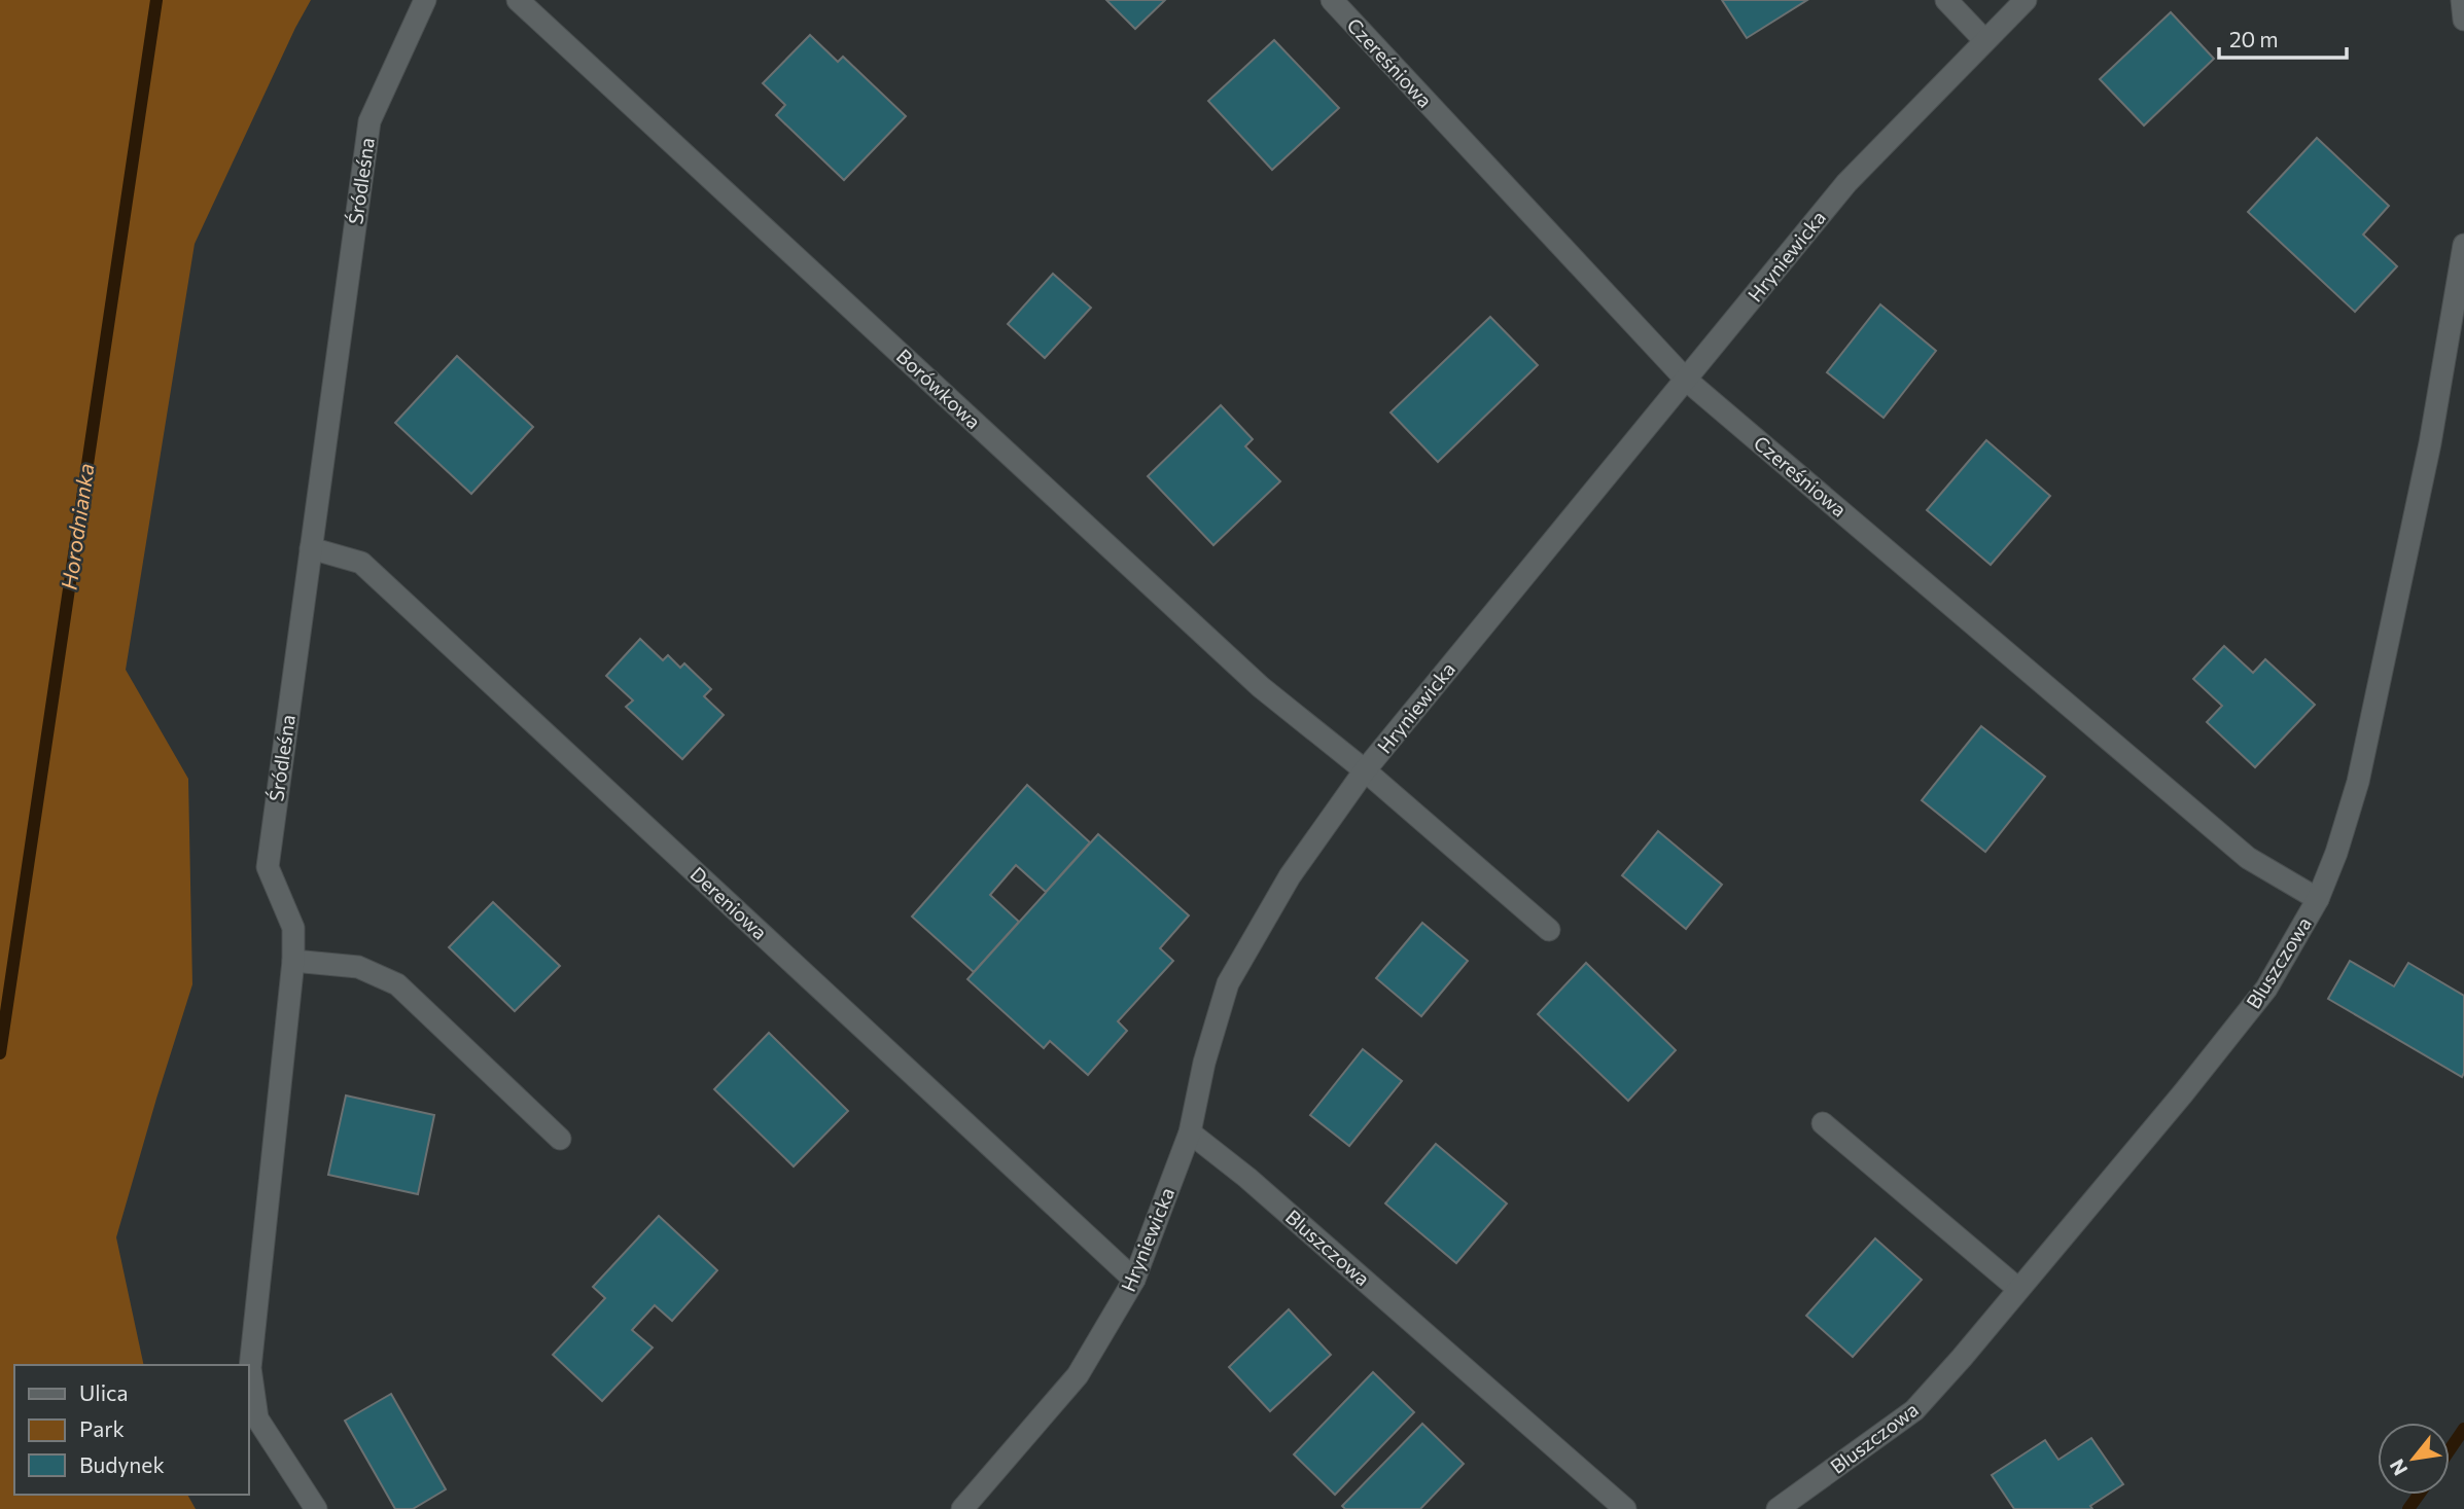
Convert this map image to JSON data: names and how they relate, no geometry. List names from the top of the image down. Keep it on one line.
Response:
{"streets":{"street":["Czereśniowa","Śródleśna","Hryniewicka","Borówkowa","Dereniowa","Bluszczowa"]},"crossings":[["Czereśniowa","Hryniewicka"],["Czereśniowa","Bluszczowa"],["Śródleśna","Dereniowa"],["Hryniewicka","Borówkowa"],["Hryniewicka","Dereniowa"],["Hryniewicka","Bluszczowa"]],"water":["Horodnianka"],"legend":["Ulica","Park","Budynek"],"scale_bar":"20 m","north":"bottom left"}
